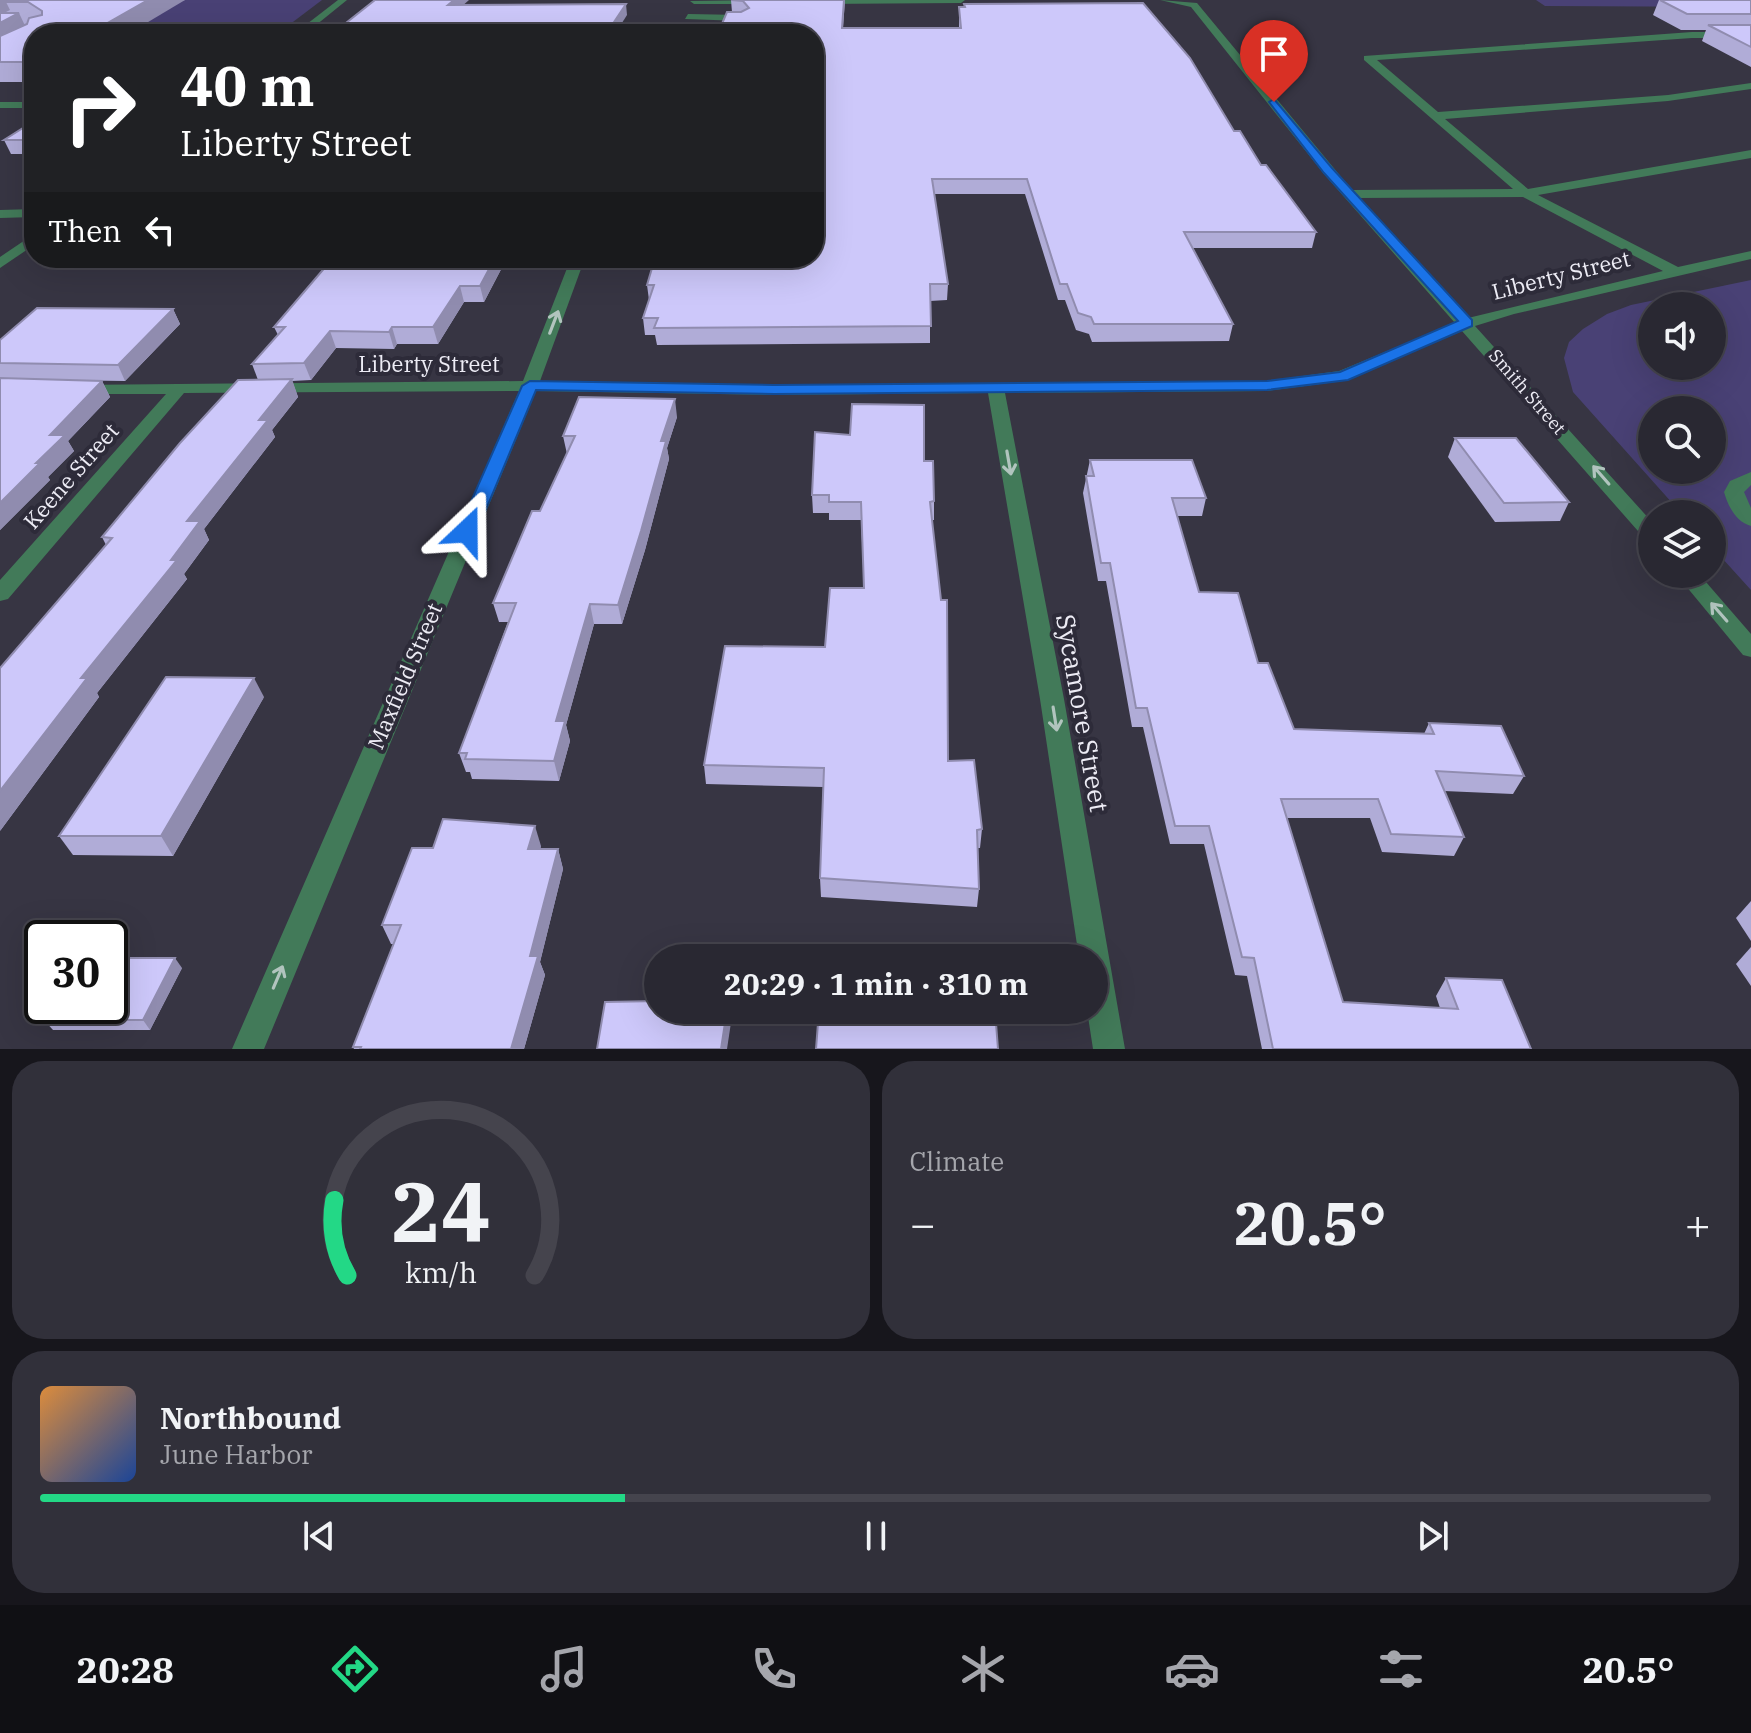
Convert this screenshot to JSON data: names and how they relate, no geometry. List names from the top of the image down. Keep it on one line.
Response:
{"streets":{"street":["Liberty Street","Smith Street","Keene Street","Maxfield Street","Sycamore Street"]},"crossings":[["Liberty Street","Smith Street"],["Liberty Street","Keene Street"],["Liberty Street","Maxfield Street"],["Liberty Street","Sycamore Street"]],"one_way":["Smith Street","Maxfield Street","Sycamore Street"],"page":{"turn":["40 m","Liberty Street"],"then":"Then","limit":"30","trip":"20:29 · 1 min · 310 m","tile":"Climate","heat":["−","20.5°","+"],"song":["Northbound","June Harbor"],"tabs":["20:28","20.5°"],"gauge":["24","km/h"]}}
